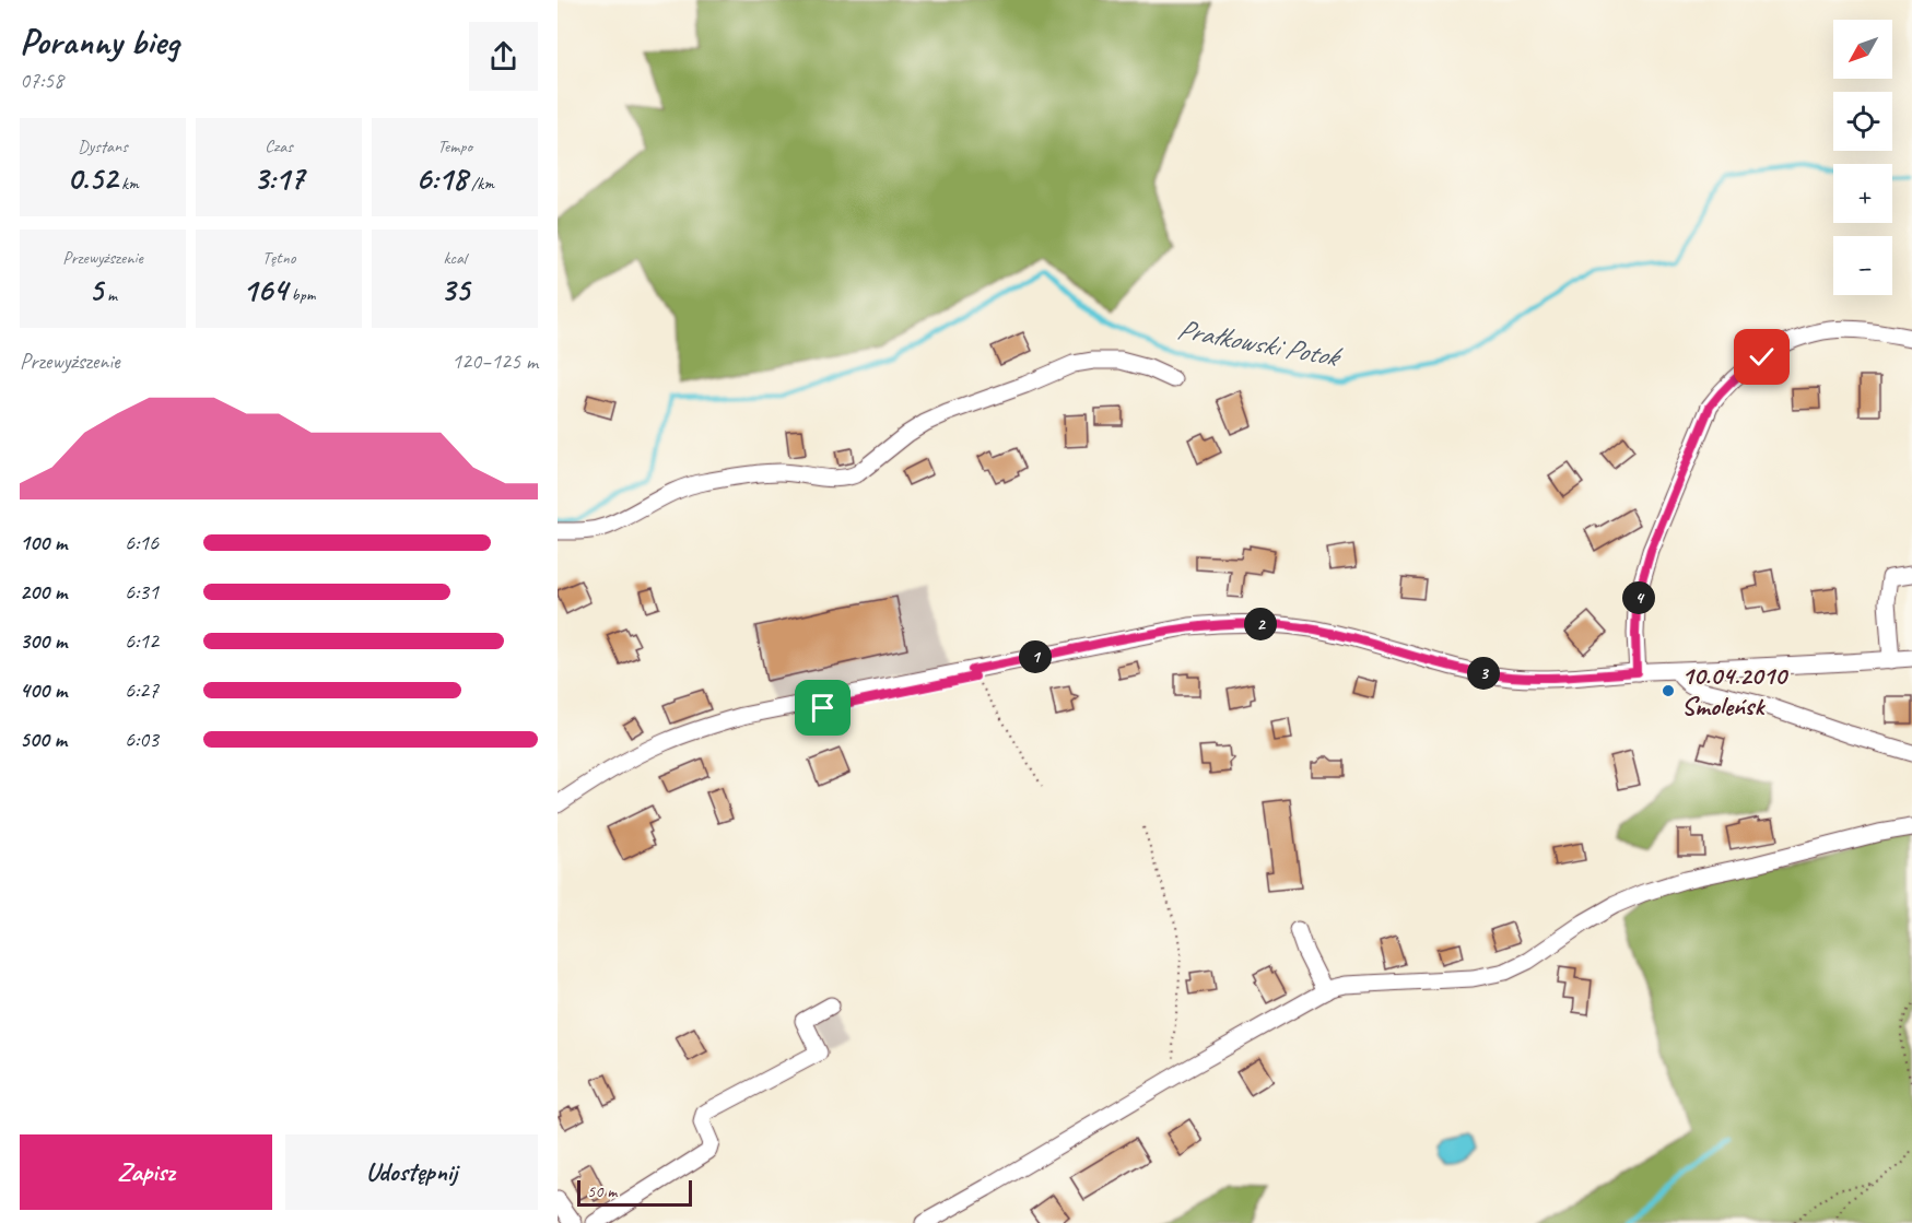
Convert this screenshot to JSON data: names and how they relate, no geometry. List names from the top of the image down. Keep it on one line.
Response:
{"water":["Prałkowski Potok"],"places":["10.04.2010 Smoleńsk"],"scale_bar":"50 m","north":"bottom left","page":{"heading":["Poranny bieg","07:58"],"map_buttons":["+","−"],"stats":[["Dystans","0.52 km"],["Czas","3:17"],["Tempo","6:18 /km"],["Przewyższenie","5 m"],["Tętno","164 bpm"],["kcal","35"]],"chart":["Przewyższenie","120–125 m"],"list":[{"name":"100 m","note":"6:16"},{"name":"200 m","note":"6:31"},{"name":"300 m","note":"6:12"},{"name":"400 m","note":"6:27"},{"name":"500 m","note":"6:03"}],"pins":["4","2","1","3"],"buttons":["Zapisz","Udostępnij"],"scale":"50 m"}}
